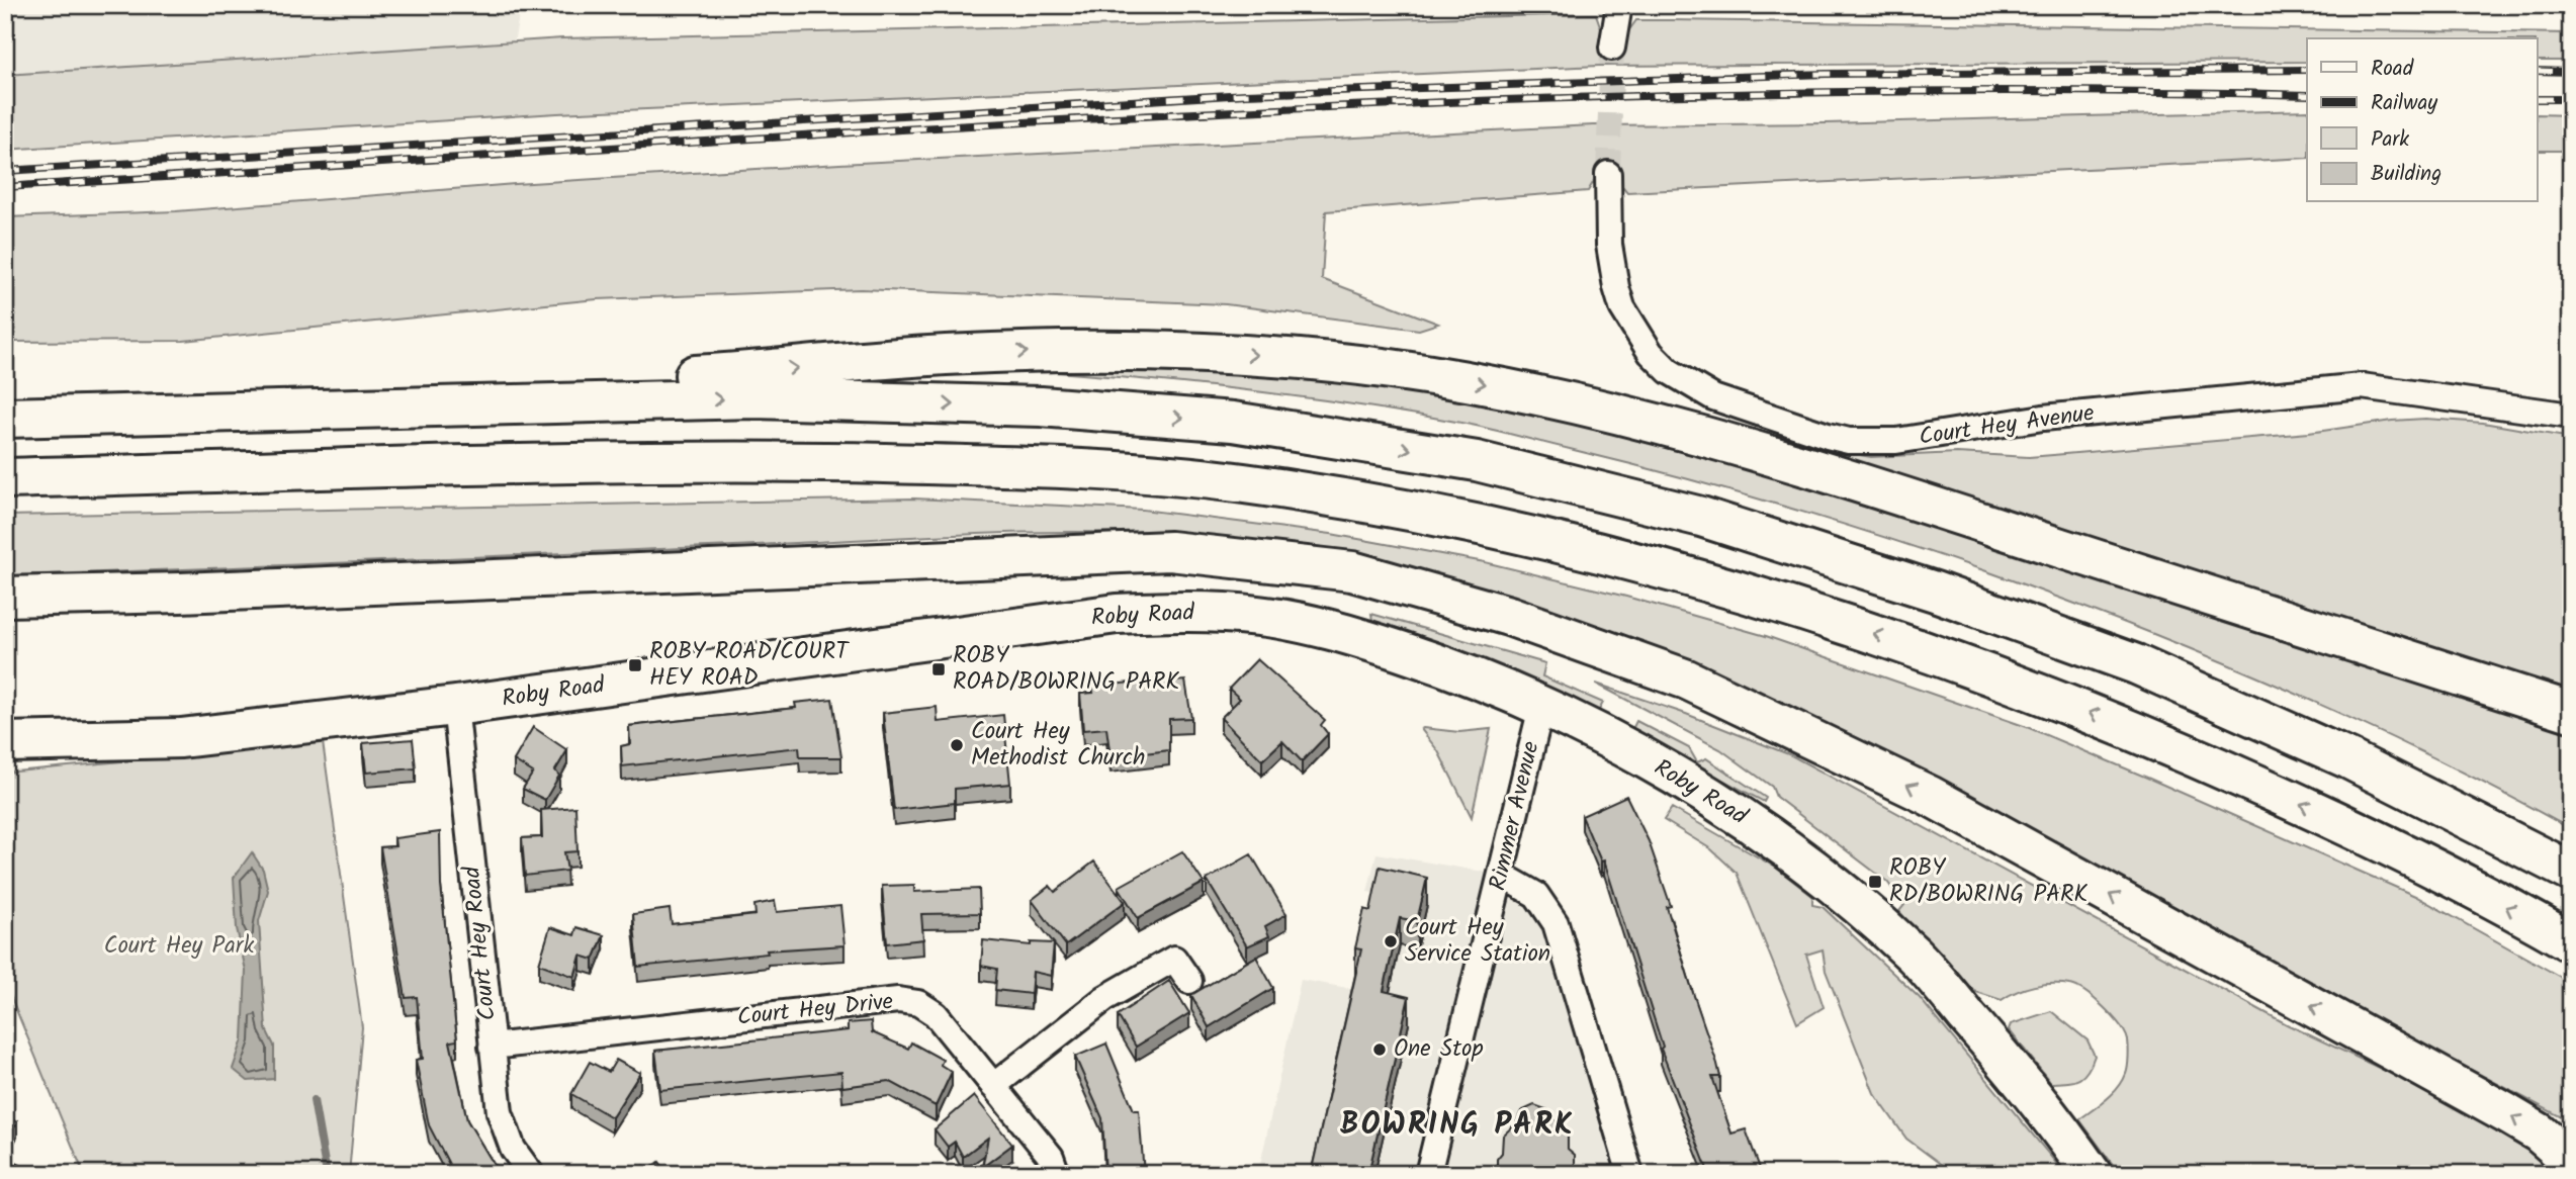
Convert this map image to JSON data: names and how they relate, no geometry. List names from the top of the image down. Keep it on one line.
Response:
{"streets":{"main road":["Roby Road"],"street":["Court Hey Avenue","Rimmer Avenue","Court Hey Road","Court Hey Drive"]},"crossings":[["Roby Road","Rimmer Avenue"],["Roby Road","Court Hey Road"],["Court Hey Road","Court Hey Drive"]],"districts":["BOWRING PARK"],"parks":["Court Hey Park"],"places":{"transit":["ROBY ROAD/COURT HEY ROAD","ROBY ROAD/BOWRING PARK","ROBY RD/BOWRING PARK"],"other":["Court Hey Methodist Church","Court Hey Service Station","One Stop"]},"legend":["Road","Railway","Park","Building"]}
